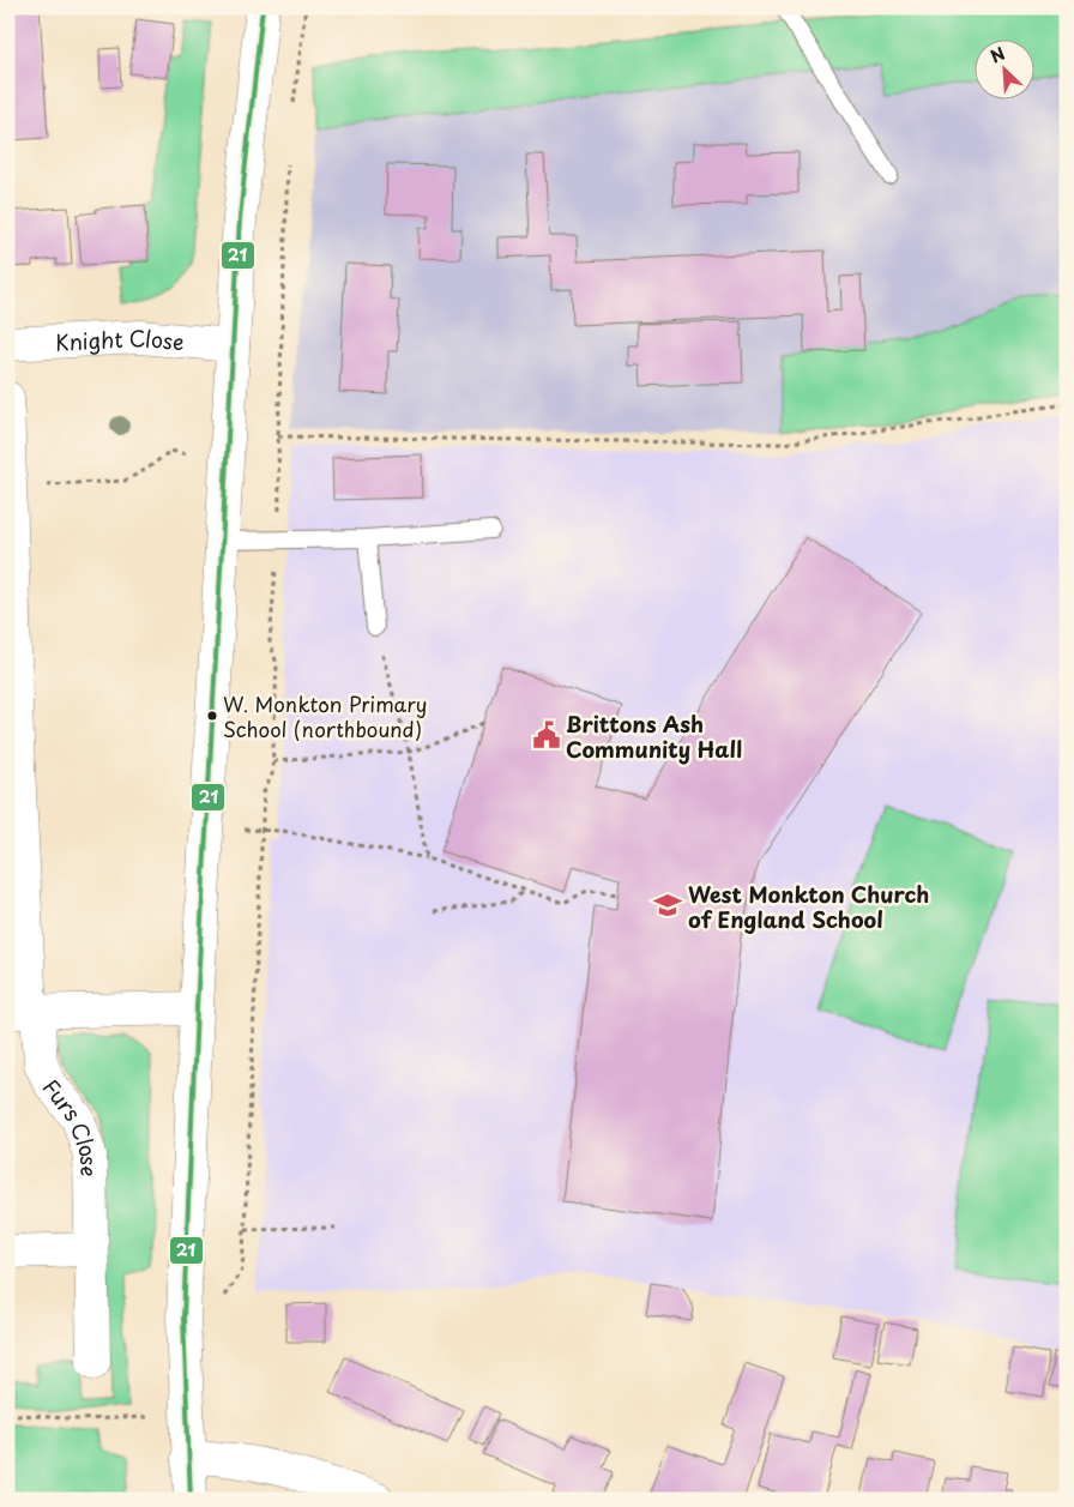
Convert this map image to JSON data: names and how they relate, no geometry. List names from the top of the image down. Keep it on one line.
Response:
{"streets":{"street":["Knight Close","Furs Close"]},"places":{"other":["W. Monkton Primary School (northbound)"],"public building":["Brittons Ash Community Hall"],"school or university":["West Monkton Church of England School"]},"lines":["transit line 21"],"north":"top left"}
